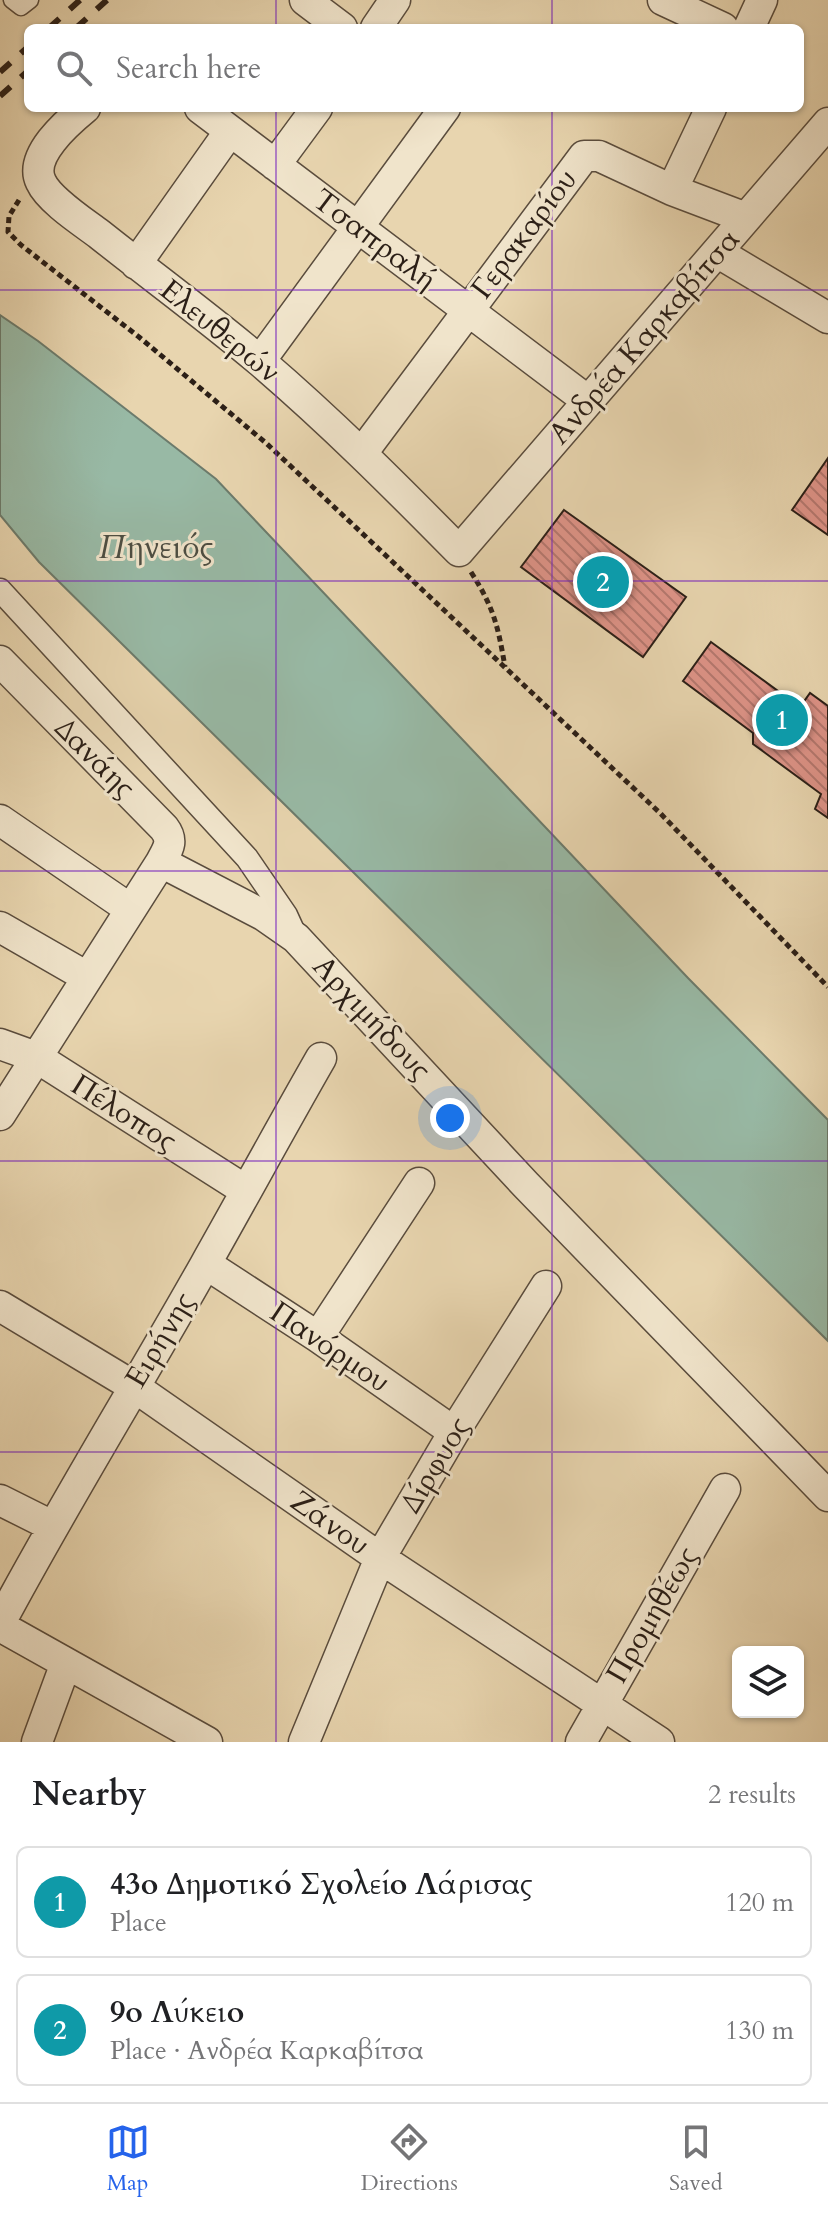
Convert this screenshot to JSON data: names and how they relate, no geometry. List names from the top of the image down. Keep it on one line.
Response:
{"streets":{"street":["Γερακαρίου","Τσαπραλή","Ελευθερών","Ανδρέα Καρκαβίτσα","Δανάης","Αρχιμήδους","Πέλοπος","Ειρήνης","Πανόρμου","Δίρφυος","Ζάνου","Προμηθέως"]},"crossings":[["Γερακαρίου","Τσαπραλή"],["Γερακαρίου","Ελευθερών"],["Γερακαρίου","Ανδρέα Καρκαβίτσα"],["Τσαπραλή","Ανδρέα Καρκαβίτσα"],["Ελευθερών","Ανδρέα Καρκαβίτσα"],["Δανάης","Αρχιμήδους"],["Πέλοπος","Ειρήνης"],["Ειρήνης","Πανόρμου"],["Ειρήνης","Ζάνου"],["Πανόρμου","Δίρφυος"],["Δίρφυος","Ζάνου"],["Ζάνου","Προμηθέως"]],"water":["Πηνειός"],"page":{"search":"Search here","pins":["2","1"],"heading":["Nearby","2 results"],"list":[{"mark":"1","name":"43ο Δημοτικό Σχολείο Λάρισας","note":"Place","value":"120 m"},{"mark":"2","name":"9ο Λύκειο","note":"Place · Ανδρέα Καρκαβίτσα","value":"130 m"}],"nav":["Map","Directions","Saved"]}}
